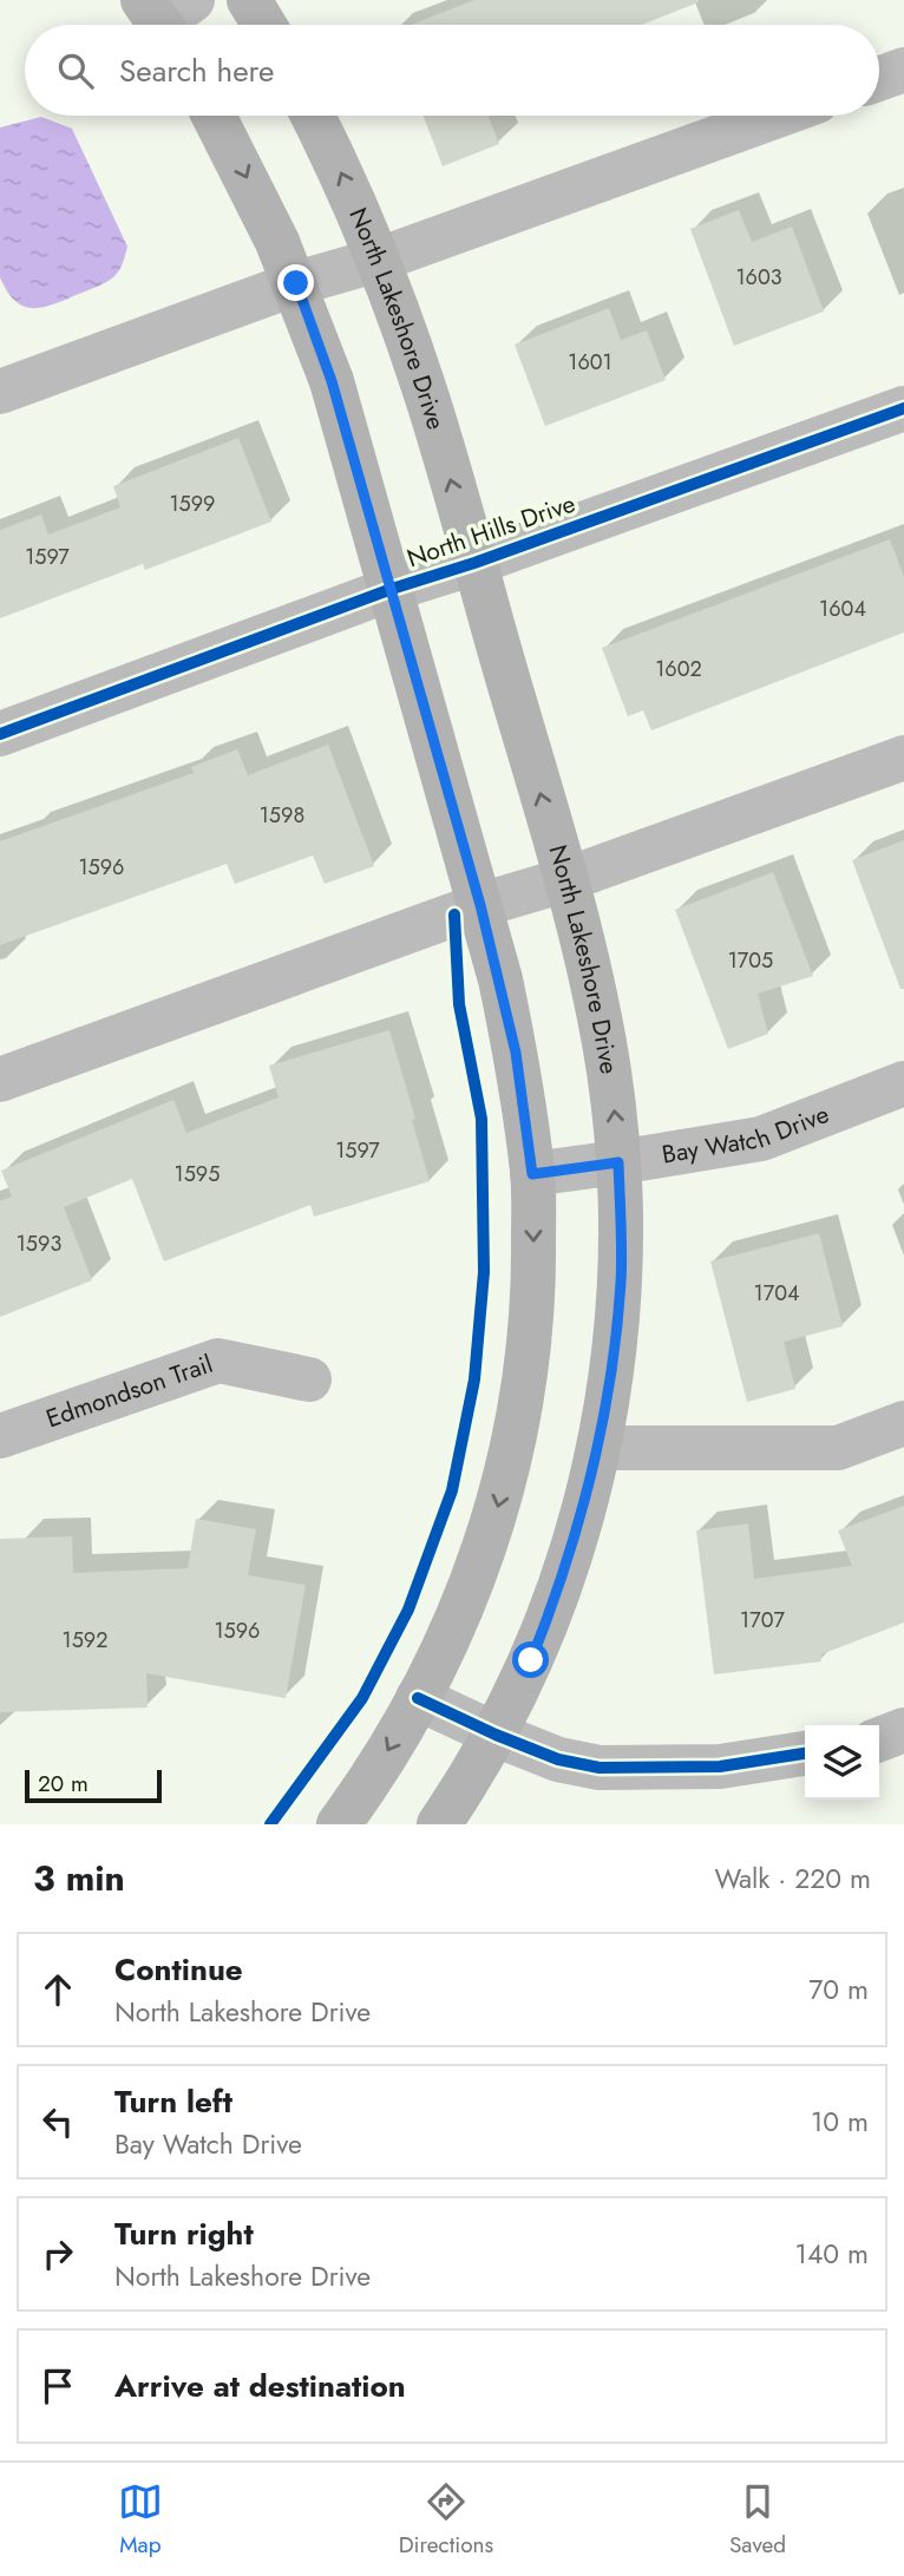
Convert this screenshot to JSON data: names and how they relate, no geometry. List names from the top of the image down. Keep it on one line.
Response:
{"streets":{"main road":["North Lakeshore Drive"],"street":["North Hills Drive","Bay Watch Drive","Edmondson Trail"]},"crossings":[["North Lakeshore Drive","North Hills Drive"],["North Lakeshore Drive","Bay Watch Drive"]],"house_numbers":["1603","1601","1599","1597","1604","1602","1598","1596","1705","1597","1595","1593","1704","1707","1596","1592"],"scale_bar":"20 m","page":{"search":"Search here","scale":"20 m","heading":["3 min","Walk · 220 m"],"list":[["Continue","North Lakeshore Drive","70 m"],["Turn left","Bay Watch Drive","10 m"],["Turn right","North Lakeshore Drive","140 m"],"Arrive at destination"],"nav":["Map","Directions","Saved"]}}
